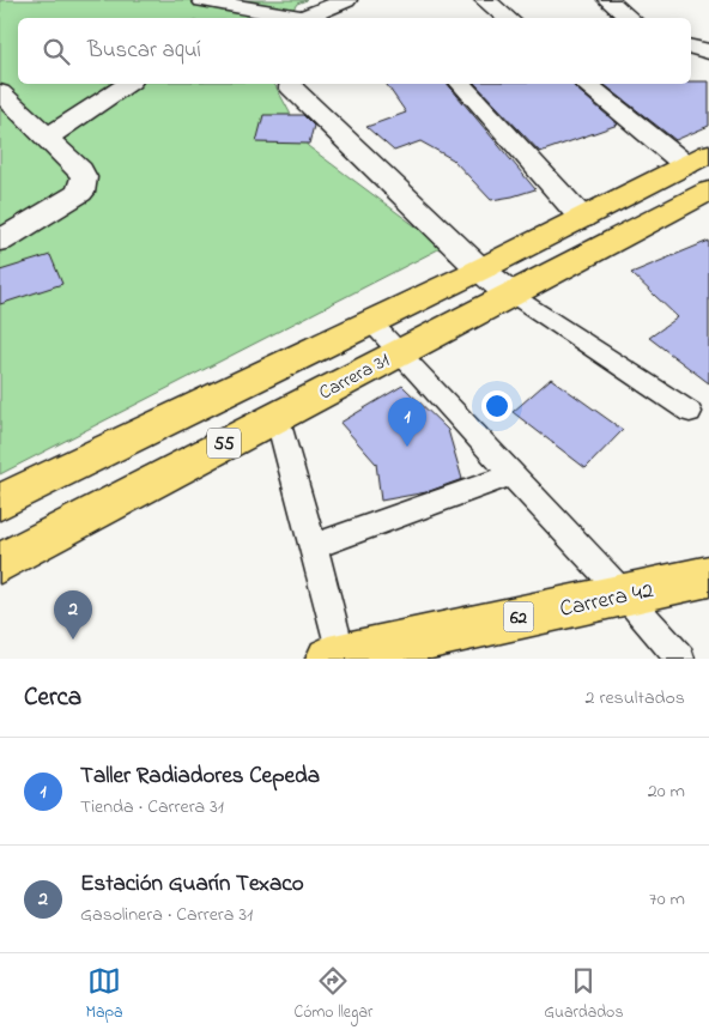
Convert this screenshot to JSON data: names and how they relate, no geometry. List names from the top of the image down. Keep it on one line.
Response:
{"streets":{"highway":["Carrera 31","55","Carrera 42","62"]},"page":{"search":"Buscar aquí","pins":["1","2"],"heading":["Cerca","2 resultados"],"list":[{"mark":"1","name":"Taller Radiadores Cepeda","note":"Tienda · Carrera 31","value":"20 m"},{"mark":"2","name":"Estación Guarín Texaco","note":"Gasolinera · Carrera 31","value":"70 m"}],"nav":["Mapa","Cómo llegar","Guardados"]}}
